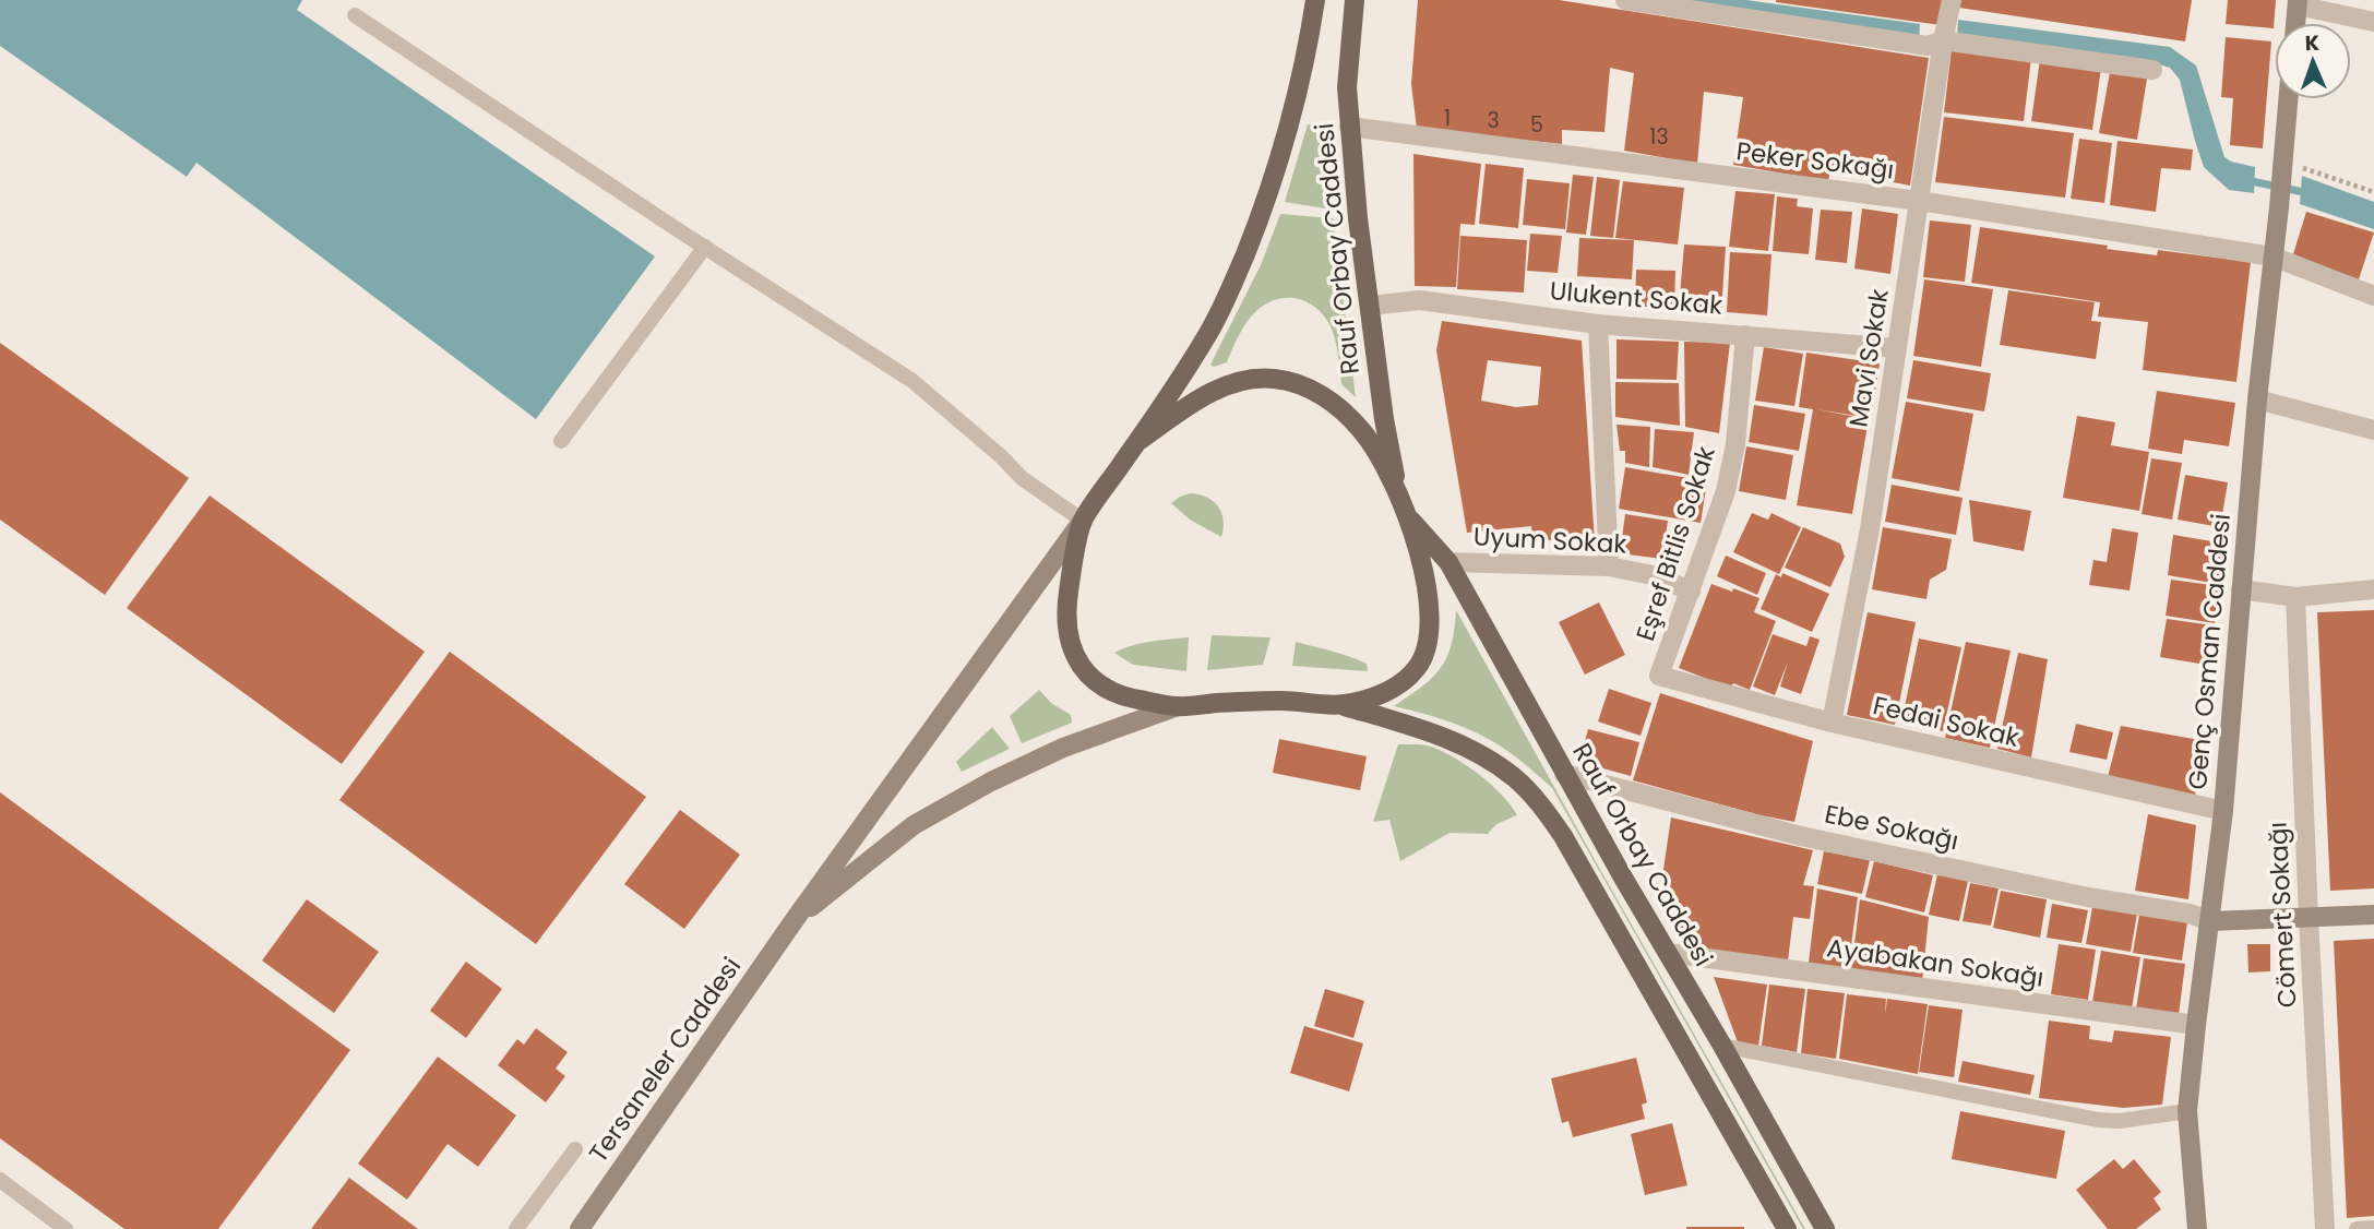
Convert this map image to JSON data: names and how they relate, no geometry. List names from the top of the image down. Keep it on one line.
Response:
{"streets":{"main road":["Rauf Orbay Caddesi"],"street":["Peker Sokağı","Ulukent Sokak","Mavi Sokak","Uyum Sokak","Eşref Bitlis Sokak","Genç Osman Caddesi","Fedai Sokak","Ebe Sokağı","Cömert Sokağı","Ayabakan Sokağı","Tersaneler Caddesi"]},"crossings":[["Peker Sokağı","Rauf Orbay Caddesi"],["Peker Sokağı","Mavi Sokak"],["Peker Sokağı","Genç Osman Caddesi"],["Rauf Orbay Caddesi","Ulukent Sokak"],["Rauf Orbay Caddesi","Uyum Sokak"],["Rauf Orbay Caddesi","Ebe Sokağı"],["Rauf Orbay Caddesi","Ayabakan Sokağı"],["Rauf Orbay Caddesi","Tersaneler Caddesi"],["Ulukent Sokak","Mavi Sokak"],["Ulukent Sokak","Eşref Bitlis Sokak"],["Mavi Sokak","Fedai Sokak"],["Uyum Sokak","Eşref Bitlis Sokak"],["Eşref Bitlis Sokak","Fedai Sokak"],["Genç Osman Caddesi","Fedai Sokak"],["Genç Osman Caddesi","Ebe Sokağı"],["Genç Osman Caddesi","Ayabakan Sokağı"]],"house_numbers":["1","3","5","13"],"north":"top"}
